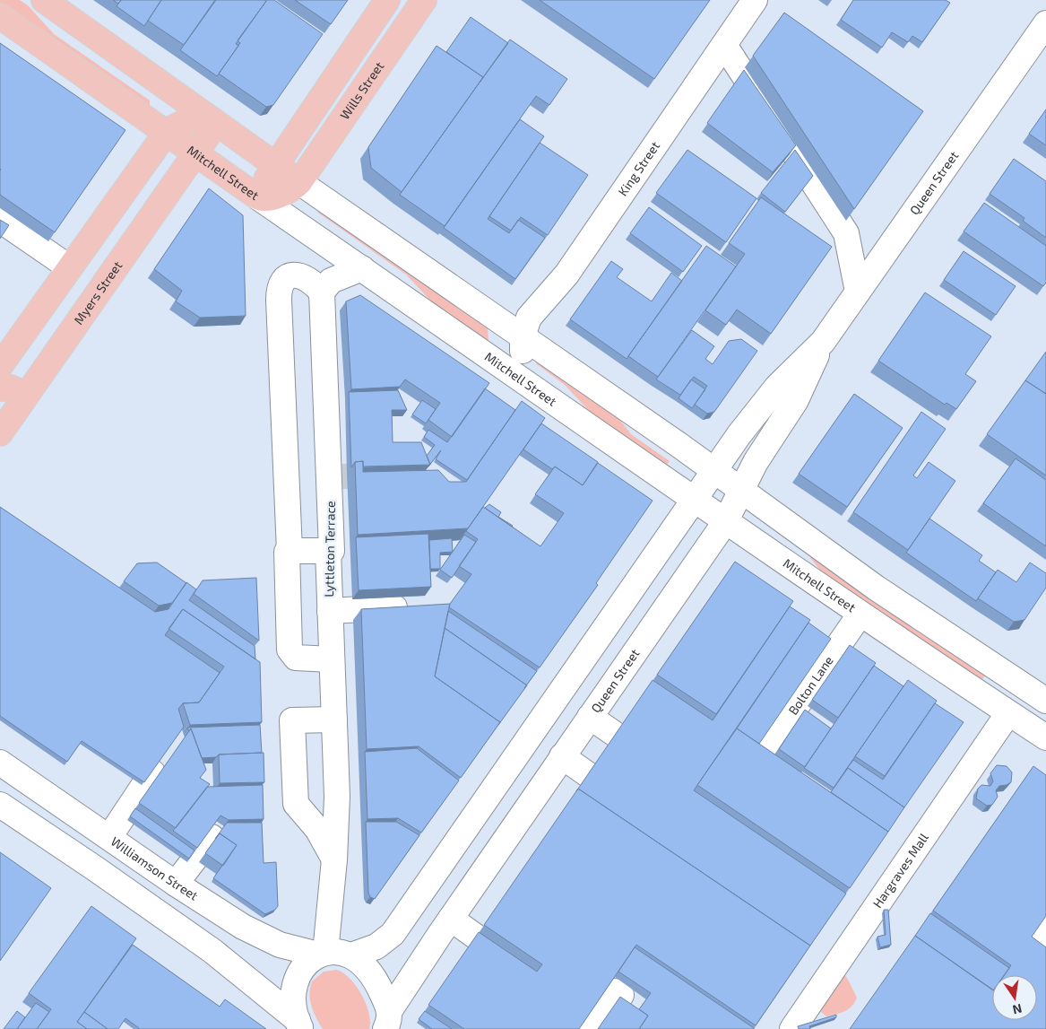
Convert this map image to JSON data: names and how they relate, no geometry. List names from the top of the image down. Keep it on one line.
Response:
{"streets":{"main road":["Wills Street","Mitchell Street","Myers Street"],"street":["King Street","Queen Street","Lyttleton Terrace","Bolton Lane","Williamson Street","Hargraves Mall"]},"crossings":[["Mitchell Street","Queen Street"],["Mitchell Street","Myers Street"],["Mitchell Street","Bolton Lane"],["Mitchell Street","Hargraves Mall"],["Queen Street","Lyttleton Terrace"],["Queen Street","Williamson Street"],["Lyttleton Terrace","Williamson Street"]],"north":"bottom"}
